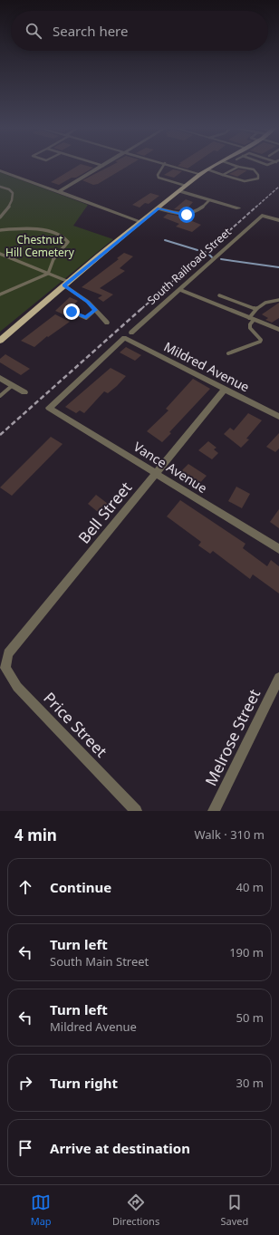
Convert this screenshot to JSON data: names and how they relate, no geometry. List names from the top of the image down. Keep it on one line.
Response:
{"streets":{"street":["South Railroad Street","Mildred Avenue","Vance Avenue","Bell Street","Price Street","Melrose Street"]},"crossings":[["Mildred Avenue","Vance Avenue"],["Mildred Avenue","Bell Street"],["Vance Avenue","Bell Street"],["Bell Street","Price Street"]],"parks":["Chestnut Hill Cemetery"],"page":{"search":"Search here","heading":["4 min","Walk · 310 m"],"list":[["Continue","40 m"],["Turn left","South Main Street","190 m"],["Turn left","Mildred Avenue","50 m"],["Turn right","30 m"],"Arrive at destination"],"nav":["Map","Directions","Saved"]}}
